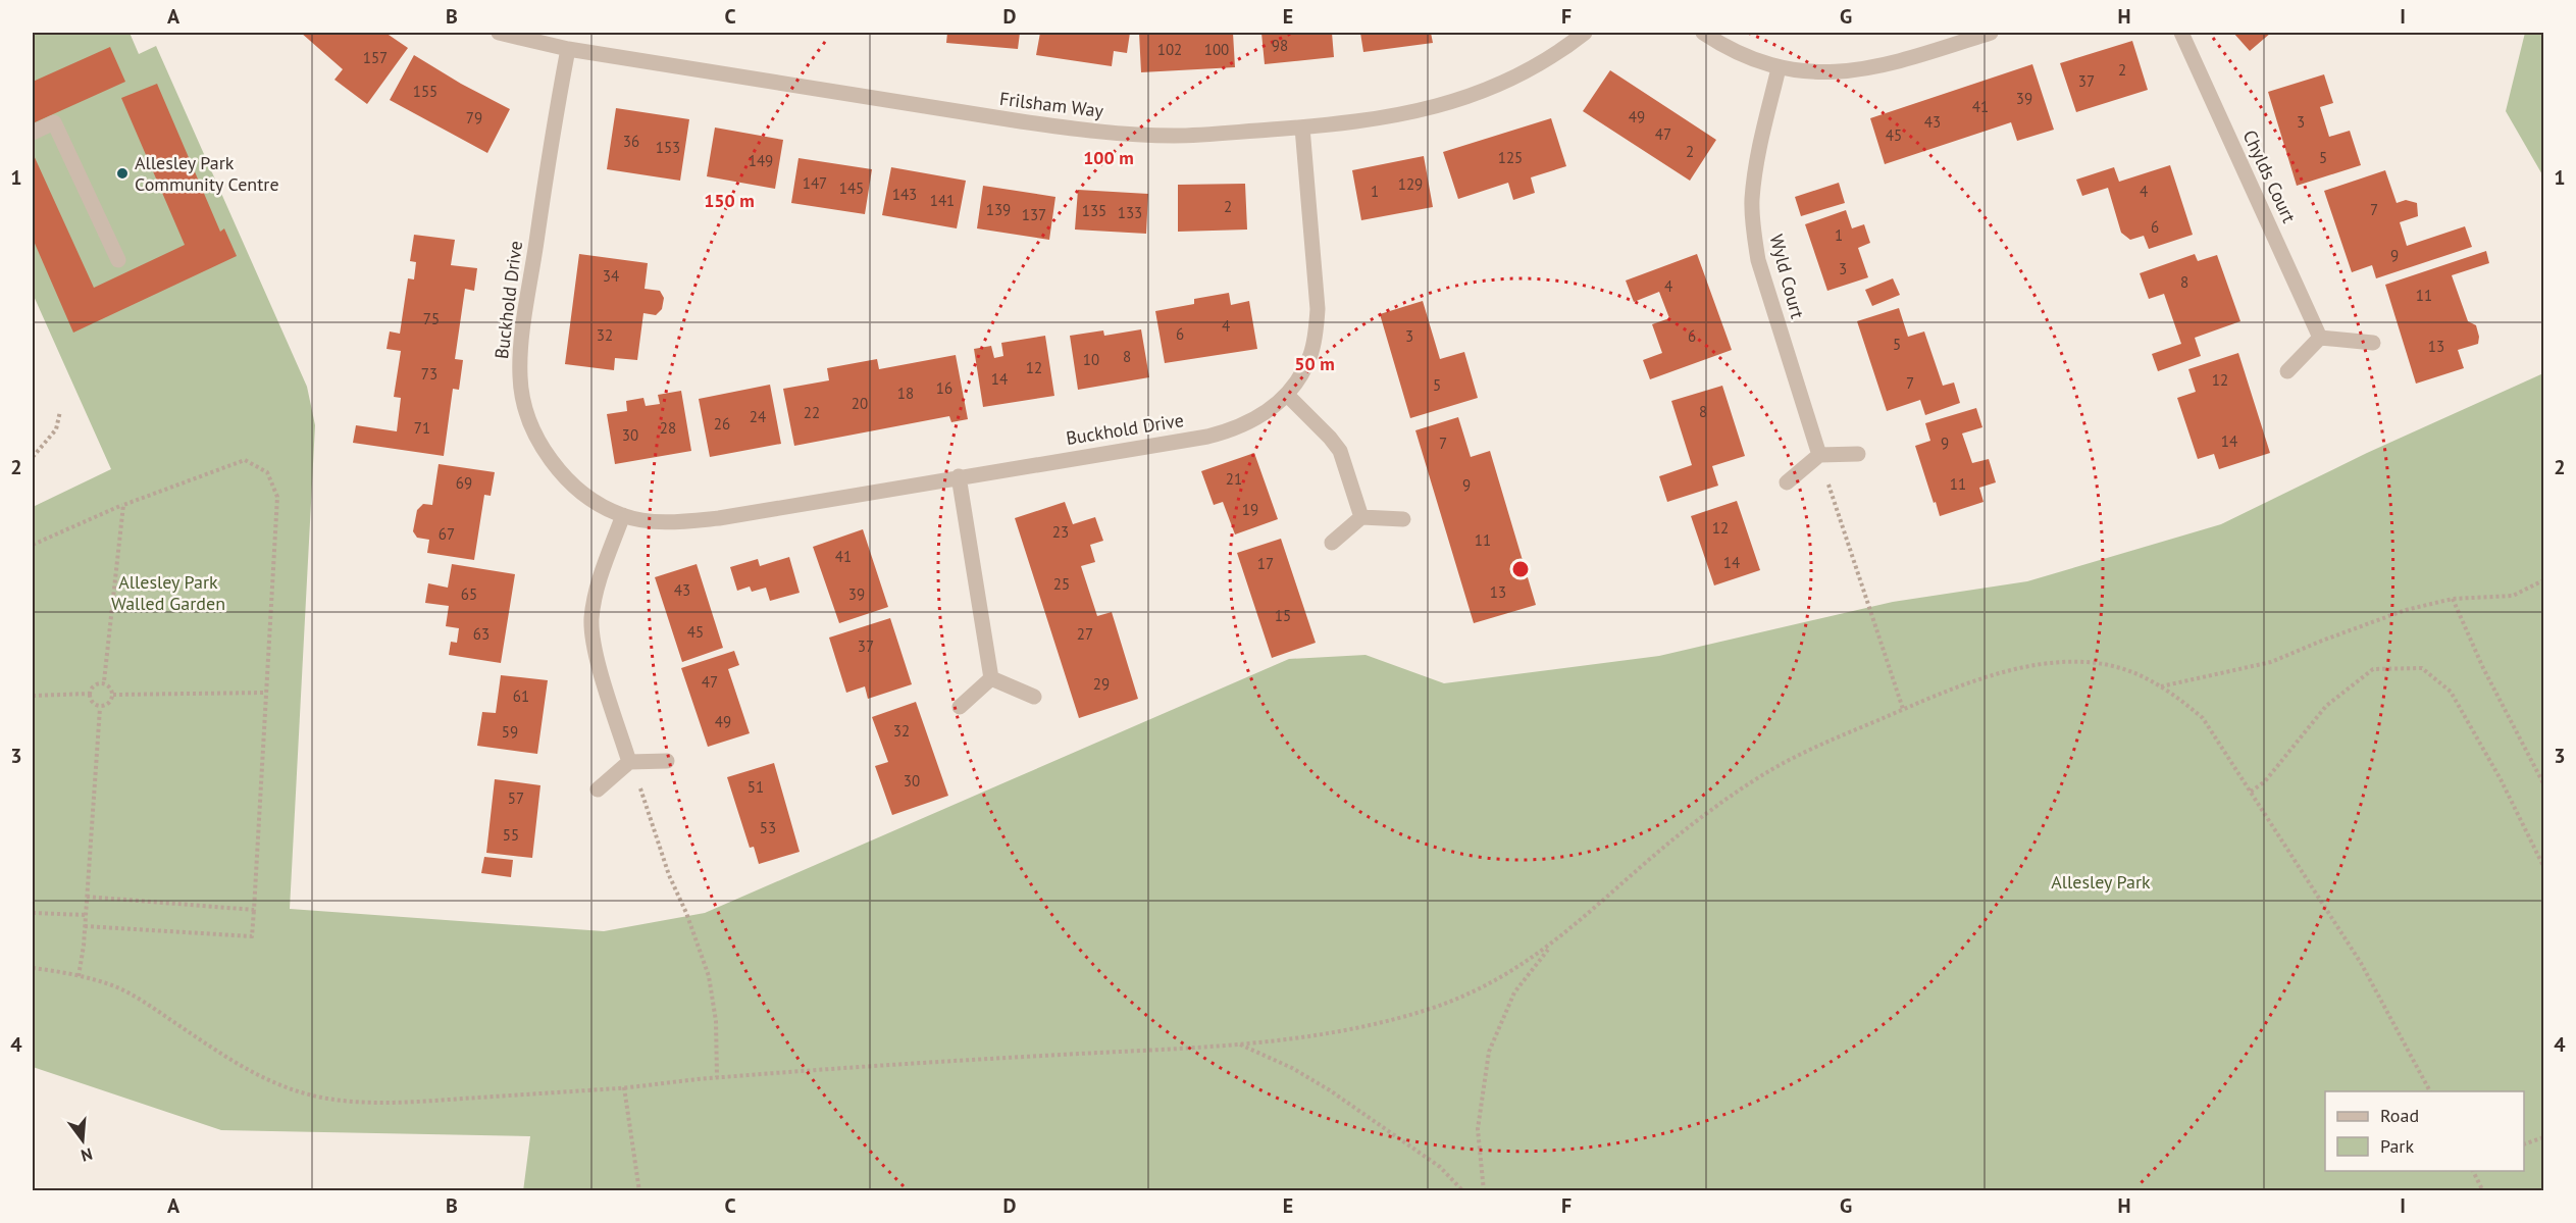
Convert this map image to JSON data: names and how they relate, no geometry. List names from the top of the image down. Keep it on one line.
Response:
{"streets":{"street":["Frilsham Way","Chylds Court","Wyld Court","Buckhold Drive"]},"crossings":[["Frilsham Way","Buckhold Drive"]],"parks":["Allesley Park Walled Garden","Allesley Park"],"places":["Allesley Park Community Centre"],"house_numbers":["98","102","100","157","2","37","155","39","41","49","79","43","3","47","45","36","153","2","125","5","149","147","129","145","1","4","143","141","2","139","7","135","133","137","6","1","9","3","34","8","4","11","75","4","6","32","3","6","5","13","8","10","12","73","14","12","7","5","16","18","20","8","22","24","26","71","28","30","14","7","9","21","69","11","9","19","12","23","67","11","41","14","17","25","43","13","65","39","15","45","63","27","37","47","29","61","49","32","59","30","51","57","53","55"],"legend":["Road","Park"],"north":"bottom","grid":{"columns":["A","B","C","D","E","F","G","H","I"],"rows":["1","2","3","4"]},"rings":["100 m","150 m","50 m"]}
